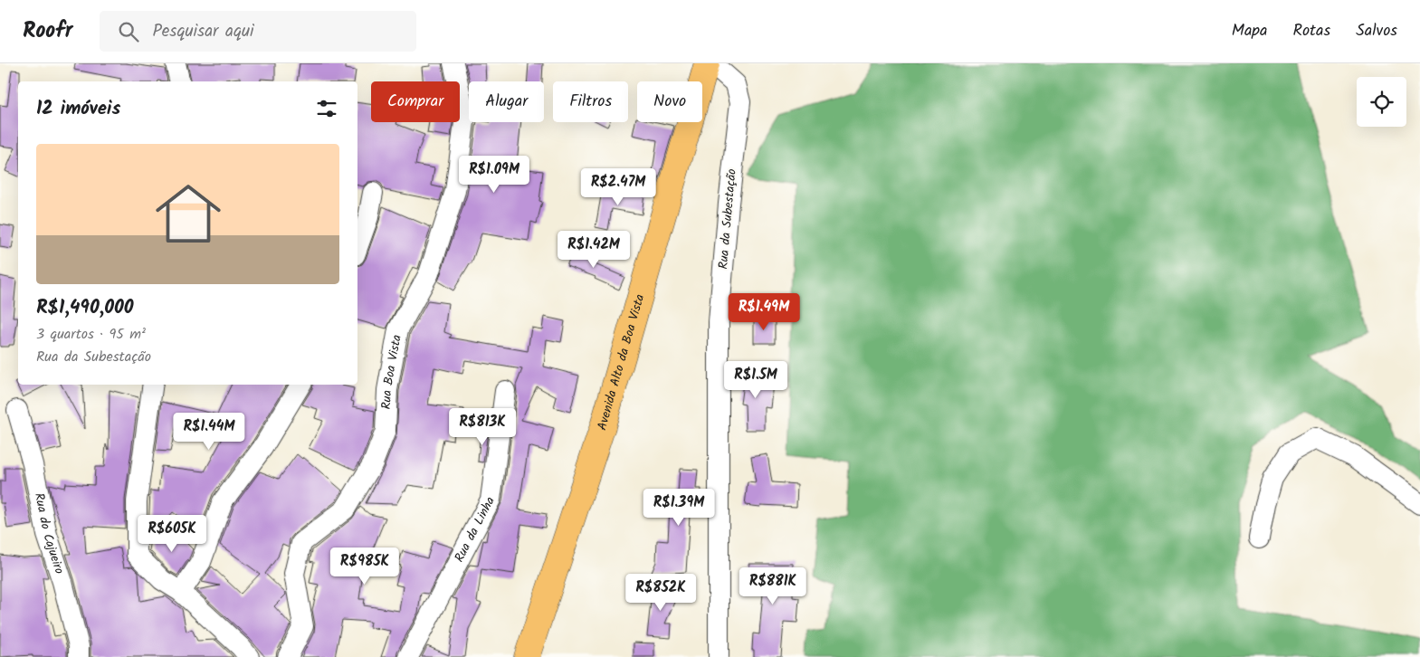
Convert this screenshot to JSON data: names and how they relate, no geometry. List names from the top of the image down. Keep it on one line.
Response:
{"streets":{"main road":["Avenida Alto da Boa Vista"],"street":["Rua da Subestação","Rua Boa Vista","Rua da Linha","Rua do Cajueiro"]},"page":{"header":"Roofr","search":"Pesquisar aqui","nav":["Mapa","Rotas","Salvos"],"chip":["Comprar","Alugar","Filtros","Novo"],"heading":"12 imóveis","list":[{"name":"R$1,490,000","note":"3 quartos · 95 m² · Rua da Subestação"}],"price":["R$1.09M","R$2.47M","R$1.42M","R$1.49M","R$1.5M","R$813K","R$1.44M","R$1.39M","R$605K","R$985K","R$881K","R$852K"]}}
